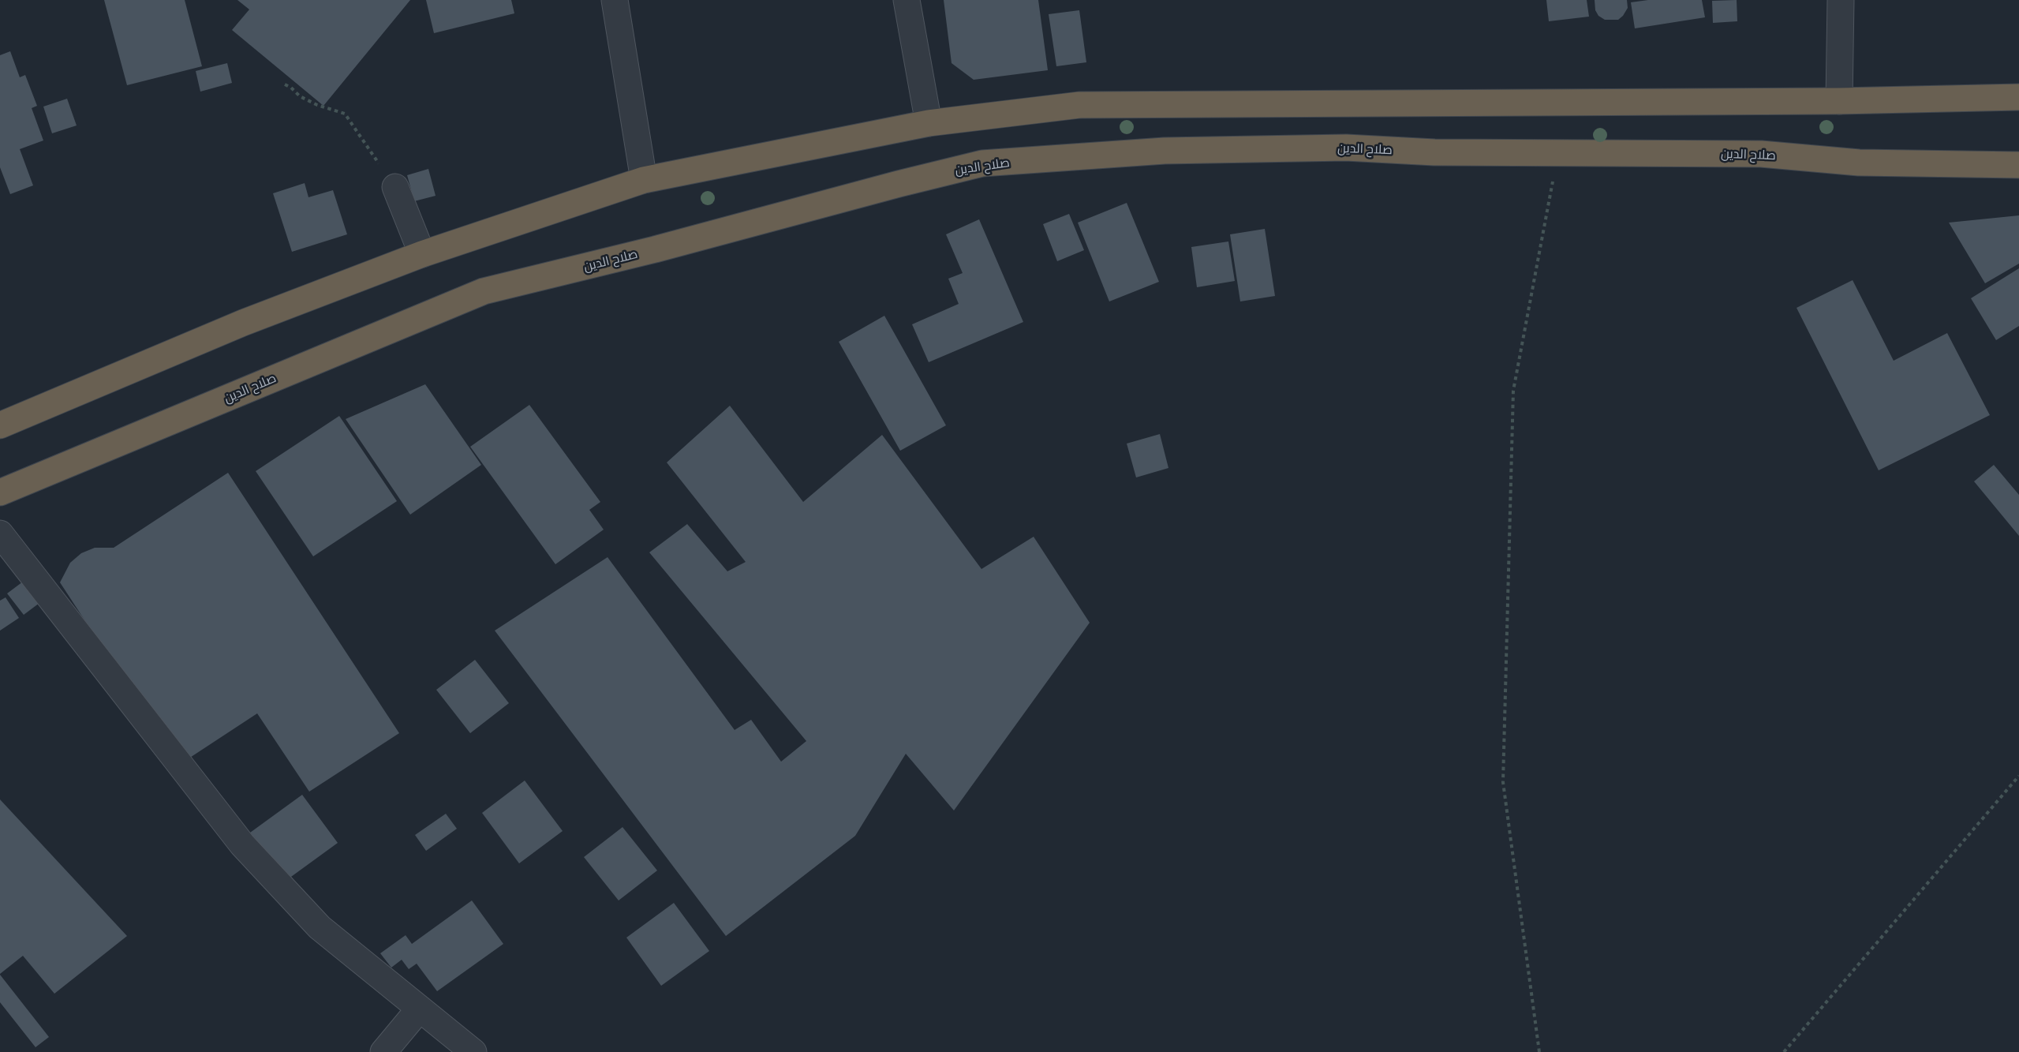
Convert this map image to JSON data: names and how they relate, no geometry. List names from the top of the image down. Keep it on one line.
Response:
{"streets":{"highway":["صلاح الدين"]}}
